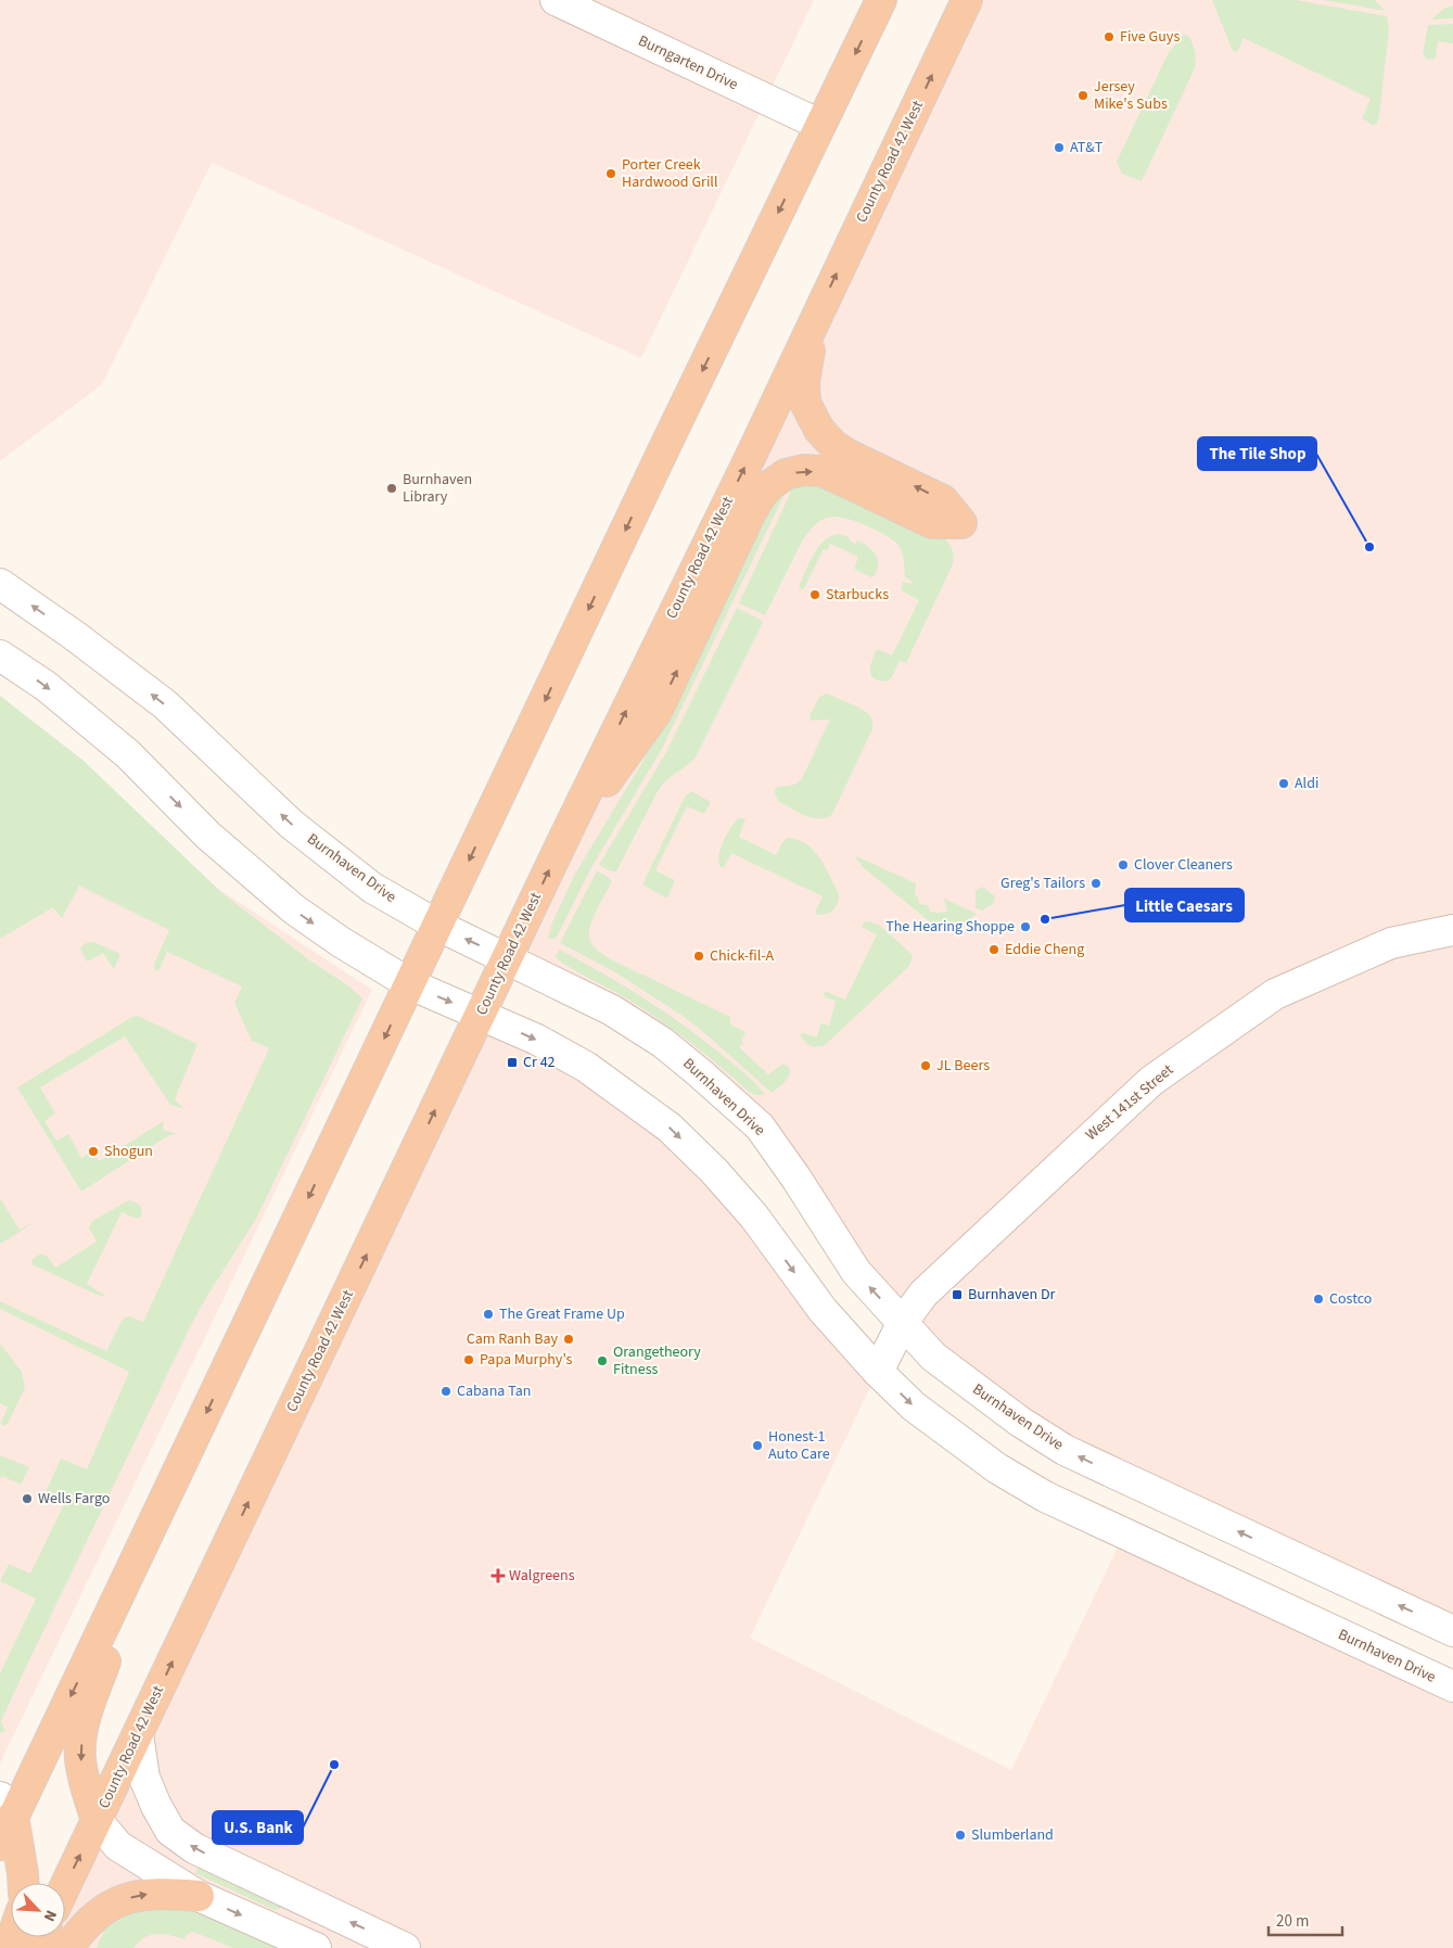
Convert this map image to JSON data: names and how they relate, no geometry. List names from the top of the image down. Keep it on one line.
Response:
{"streets":{"highway":["County Road 42 West"],"street":["Burngarten Drive","Burnhaven Drive","West 141st Street"]},"crossings":[["County Road 42 West","Burnhaven Drive"],["Burnhaven Drive","West 141st Street"]],"places":{"other":["Five Guys","Jersey Mike's Subs","AT&T","Porter Creek Hardwood Grill","Burnhaven Library","The Tile Shop","Starbucks","Aldi","Clover Cleaners","Greg's Tailors","Little Caesars","The Hearing Shoppe","Eddie Cheng","Chick-fil-A","JL Beers","Shogun","Costco","The Great Frame Up","Cam Ranh Bay","Papa Murphy's","Orangetheory Fitness","Cabana Tan","Honest-1 Auto Care","Wells Fargo","U.S. Bank","Slumberland"],"transit":["Cr 42","Burnhaven Dr"],"health":["Walgreens"]},"scale_bar":"20 m","north":"bottom right"}
